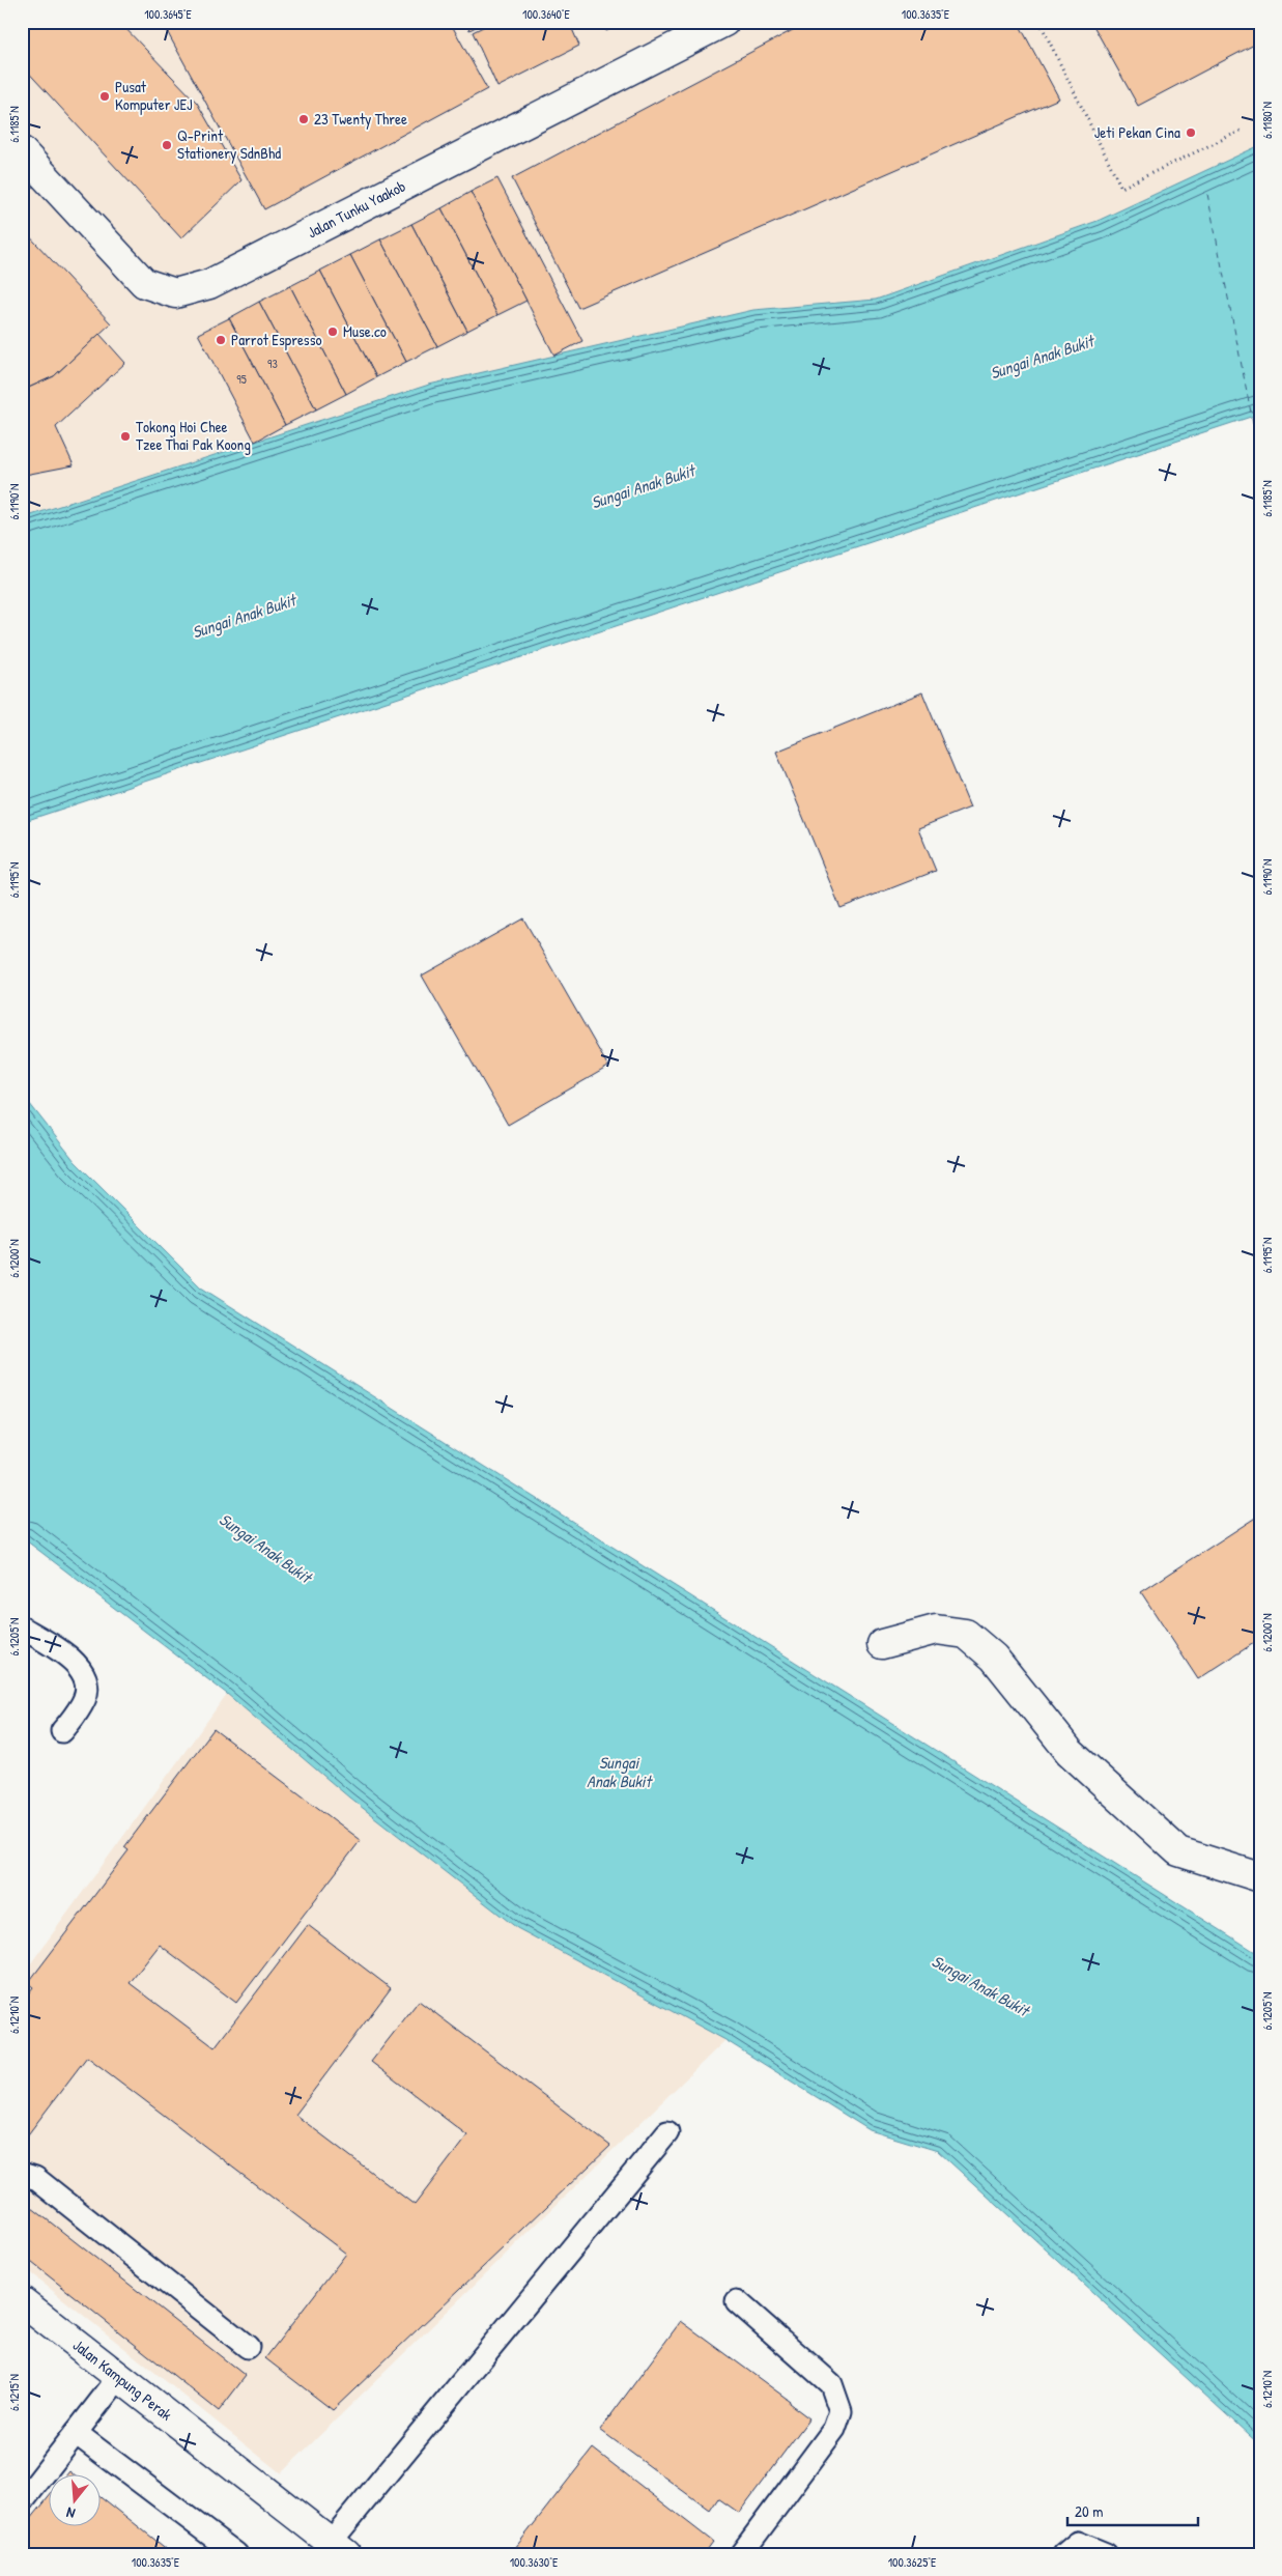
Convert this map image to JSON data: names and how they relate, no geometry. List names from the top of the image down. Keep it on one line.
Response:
{"streets":{"street":["Jalan Tunku Yaakob","Jalan Kampung Perak"]},"water":["Sungai Anak Bukit"],"places":["Pusat Komputer JEJ","23 Twenty Three","Jeti Pekan Cina","Q-Print Stationery SdnBhd","Muse.co","Parrot Espresso","Tokong Hoi Chee Tzee Thai Pak Koong"],"house_numbers":["93","95"],"scale_bar":"20 m","north":"bottom","coordinates":["100.3645°E","100.3640°E","100.3635°E","6.1180°N","6.1185°N","6.1190°N","6.1195°N","6.1200°N","6.1205°N","6.1210°N","6.1215°N","100.3630°E","100.3625°E"]}
